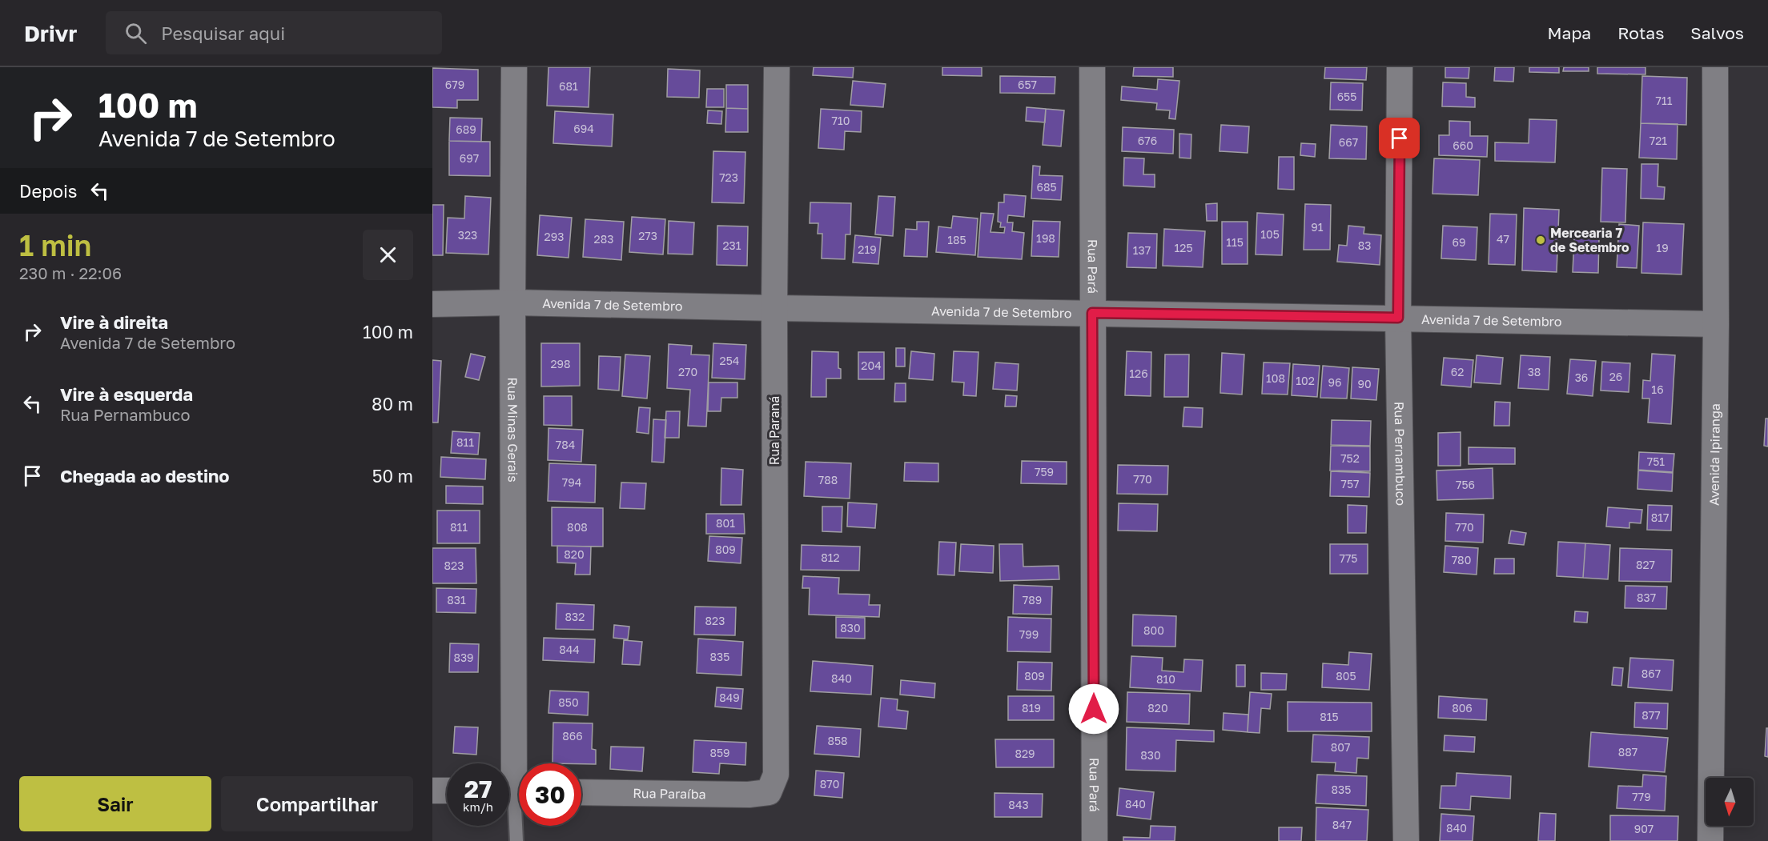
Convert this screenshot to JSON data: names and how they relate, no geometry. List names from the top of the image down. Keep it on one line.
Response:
{"streets":{"street":["Rua Pará","Avenida 7 de Setembro","Rua Minas Gerais","Rua Paraná","Rua Pernambuco","Avenida Ipiranga","Rua Paraíba"]},"crossings":[["Rua Pará","Avenida 7 de Setembro"],["Avenida 7 de Setembro","Rua Minas Gerais"],["Avenida 7 de Setembro","Rua Paraná"],["Avenida 7 de Setembro","Rua Pernambuco"],["Avenida 7 de Setembro","Avenida Ipiranga"],["Rua Paraná","Rua Paraíba"]],"places":["Mercearia 7 de Setembro"],"house_numbers":["679","657","681","655","711","710","694","689","676","721","667","660","697","723","685","91","105","323","273","293","198","283","47","185","115","69","231","83","125","19","219","137","254","298","204","270","62","38","126","26","36","108","102","96","90","16","811","784","752","751","759","770","788","794","757","756","817","801","811","808","770","809","820","812","775","780","827","823","837","831","789","832","823","830","800","799","844","835","839","867","809","805","840","810","849","850","819","820","806","877","815","866","858","807","887","859","829","830","870","835","779","840","843","847","840","907"],"north":"bottom","page":{"header":"Drivr","search":"Pesquisar aqui","nav":["Mapa","Rotas","Salvos"],"turn":["100 m","Avenida 7 de Setembro"],"then":"Depois","heading":["1 min","230 m · 22:06"],"list":[{"name":"Vire à direita","note":"Avenida 7 de Setembro","value":"100 m"},{"name":"Vire à esquerda","note":"Rua Pernambuco","value":"80 m"},{"name":"Chegada ao destino","value":"50 m"}],"speed":"27 km/h","limit":"30","buttons":["Sair","Compartilhar"]}}
